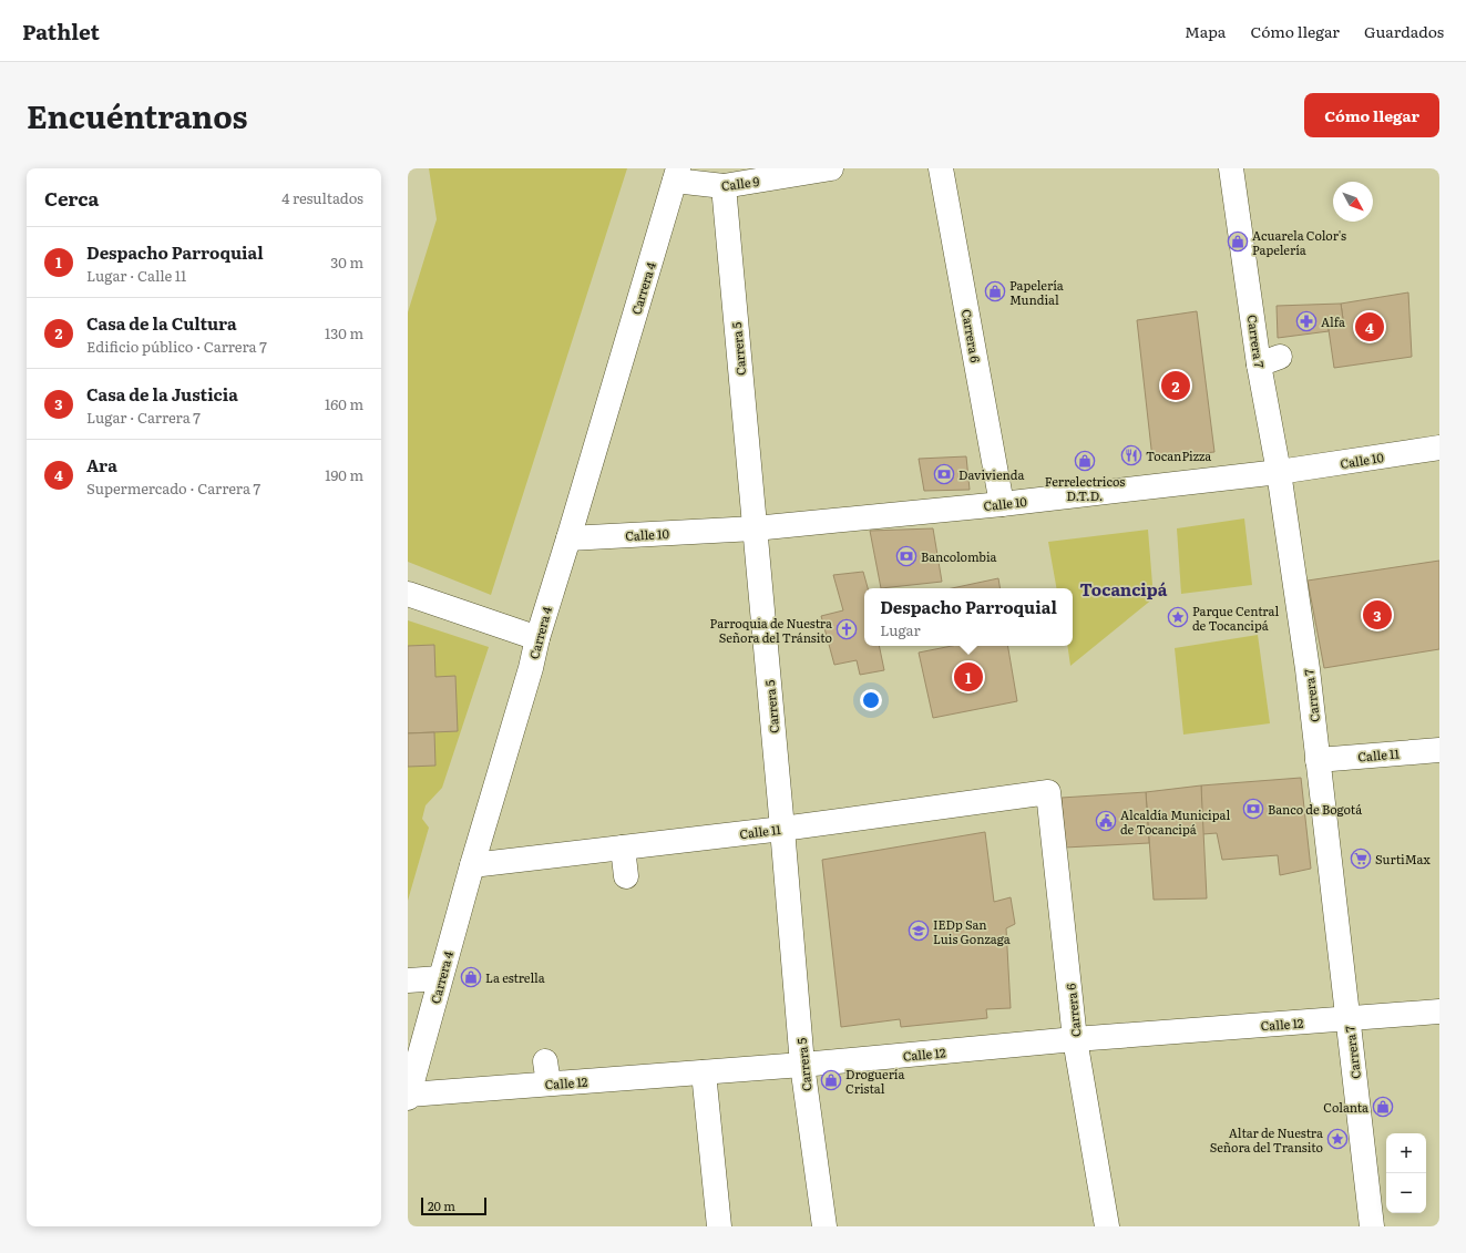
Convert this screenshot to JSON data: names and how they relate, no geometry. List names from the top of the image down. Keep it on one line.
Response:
{"streets":{"street":["Calle 9","Carrera 4","Carrera 6","Carrera 7","Carrera 5","Calle 10","Calle 11","Calle 12"]},"crossings":[["Calle 9","Carrera 4"],["Calle 9","Carrera 5"],["Carrera 4","Calle 10"],["Carrera 4","Calle 11"],["Carrera 4","Calle 12"],["Carrera 6","Calle 10"],["Carrera 6","Calle 11"],["Carrera 6","Calle 12"],["Carrera 7","Calle 10"],["Carrera 7","Calle 11"],["Carrera 7","Calle 12"],["Carrera 5","Calle 10"],["Carrera 5","Calle 11"],["Carrera 5","Calle 12"]],"districts":["Tocancipá"],"places":{"shop":["Acuarela Color's Papelería","Papelería Mundial","Ferrelectricos D.T.D.","La estrella","Droguería Cristal","Colanta"],"pharmacy":["Alfa"],"restaurant":["TocanPizza"],"bank":["Davivienda","Bancolombia","Banco de Bogotá"],"place":["Parque Central de Tocancipá","Altar de Nuestra Señora del Transito"],"church":["Parroquia de Nuestra Señora del Tránsito"],"public building":["Alcaldía Municipal de Tocancipá"],"supermarket":["SurtiMax"],"school or university":["IEDp San Luis Gonzaga"]},"scale_bar":"20 m","north":"bottom right","page":{"header":"Pathlet","nav":["Mapa","Cómo llegar","Guardados"],"title":"Encuéntranos","buttons":"Cómo llegar","heading":["Cerca","4 resultados"],"list":[{"mark":"1","name":"Despacho Parroquial","note":"Lugar · Calle 11","value":"30 m"},{"mark":"2","name":"Casa de la Cultura","note":"Edificio público · Carrera 7","value":"130 m"},{"mark":"3","name":"Casa de la Justicia","note":"Lugar · Carrera 7","value":"160 m"},{"mark":"4","name":"Ara","note":"Supermercado · Carrera 7","value":"190 m"}],"pins":["4","2","3","1"],"popup":["Despacho Parroquial","Lugar"],"map_buttons":["+","−"],"scale":"20 m"}}
